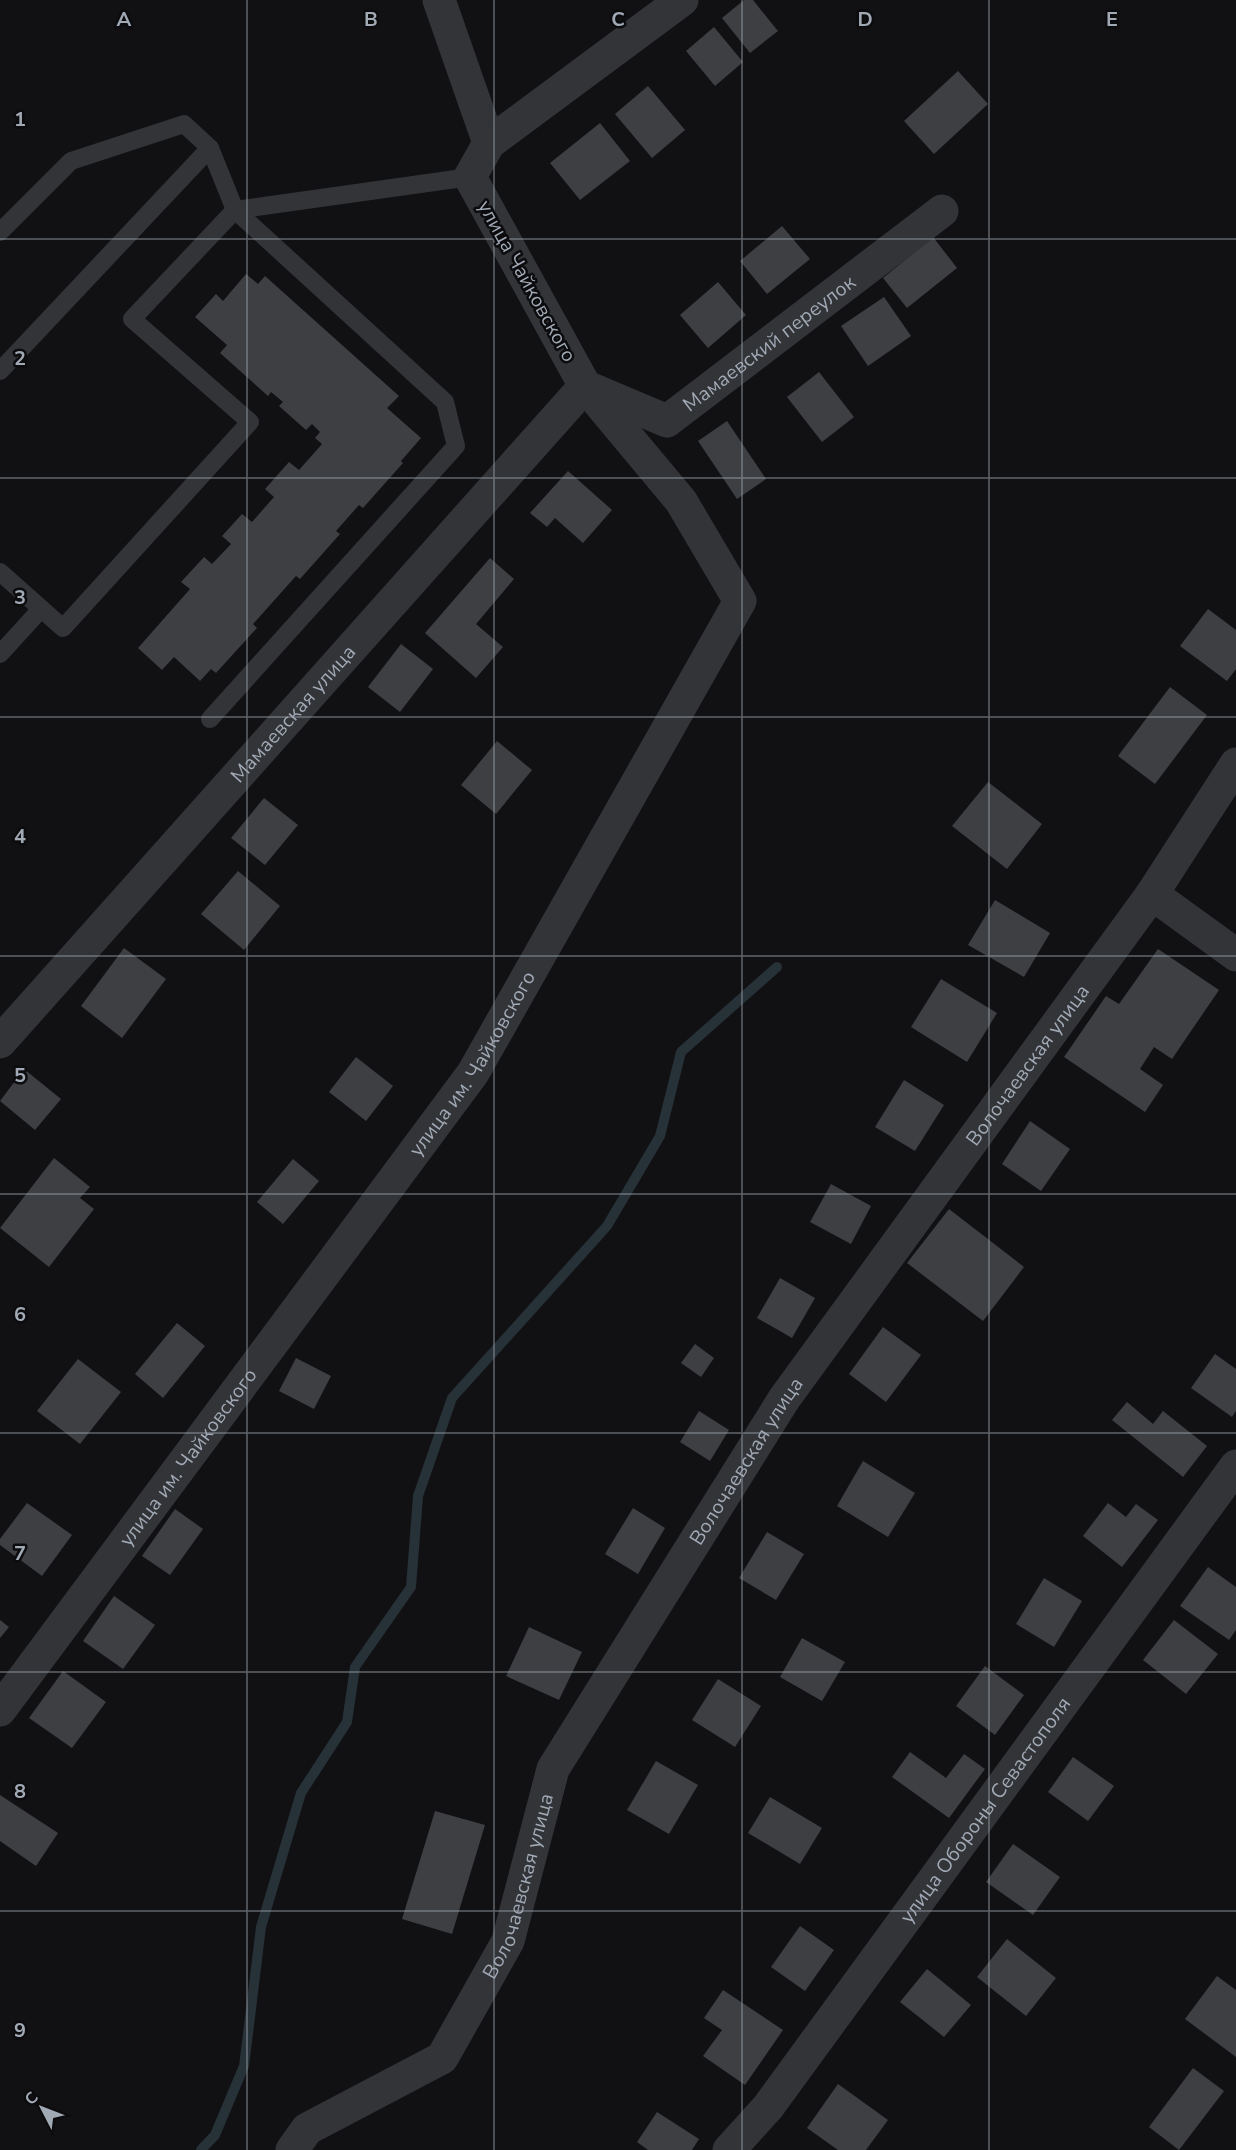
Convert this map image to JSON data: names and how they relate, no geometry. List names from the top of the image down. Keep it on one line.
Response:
{"streets":{"street":["улица Чайковского","Мамаевский переулок","Мамаевская улица","улица им. Чайковского","Волочаевская улица","улица Обороны Севастополя"]},"crossings":[["улица Чайковского","Мамаевский переулок"],["улица Чайковского","Мамаевская улица"],["улица Чайковского","улица им. Чайковского"],["Мамаевский переулок","Мамаевская улица"],["Мамаевский переулок","улица им. Чайковского"],["Мамаевская улица","улица им. Чайковского"]],"north":"top left","grid":{"columns":["A","B","C","D","E"],"rows":["1","2","3","4","5","6","7","8","9"]}}
